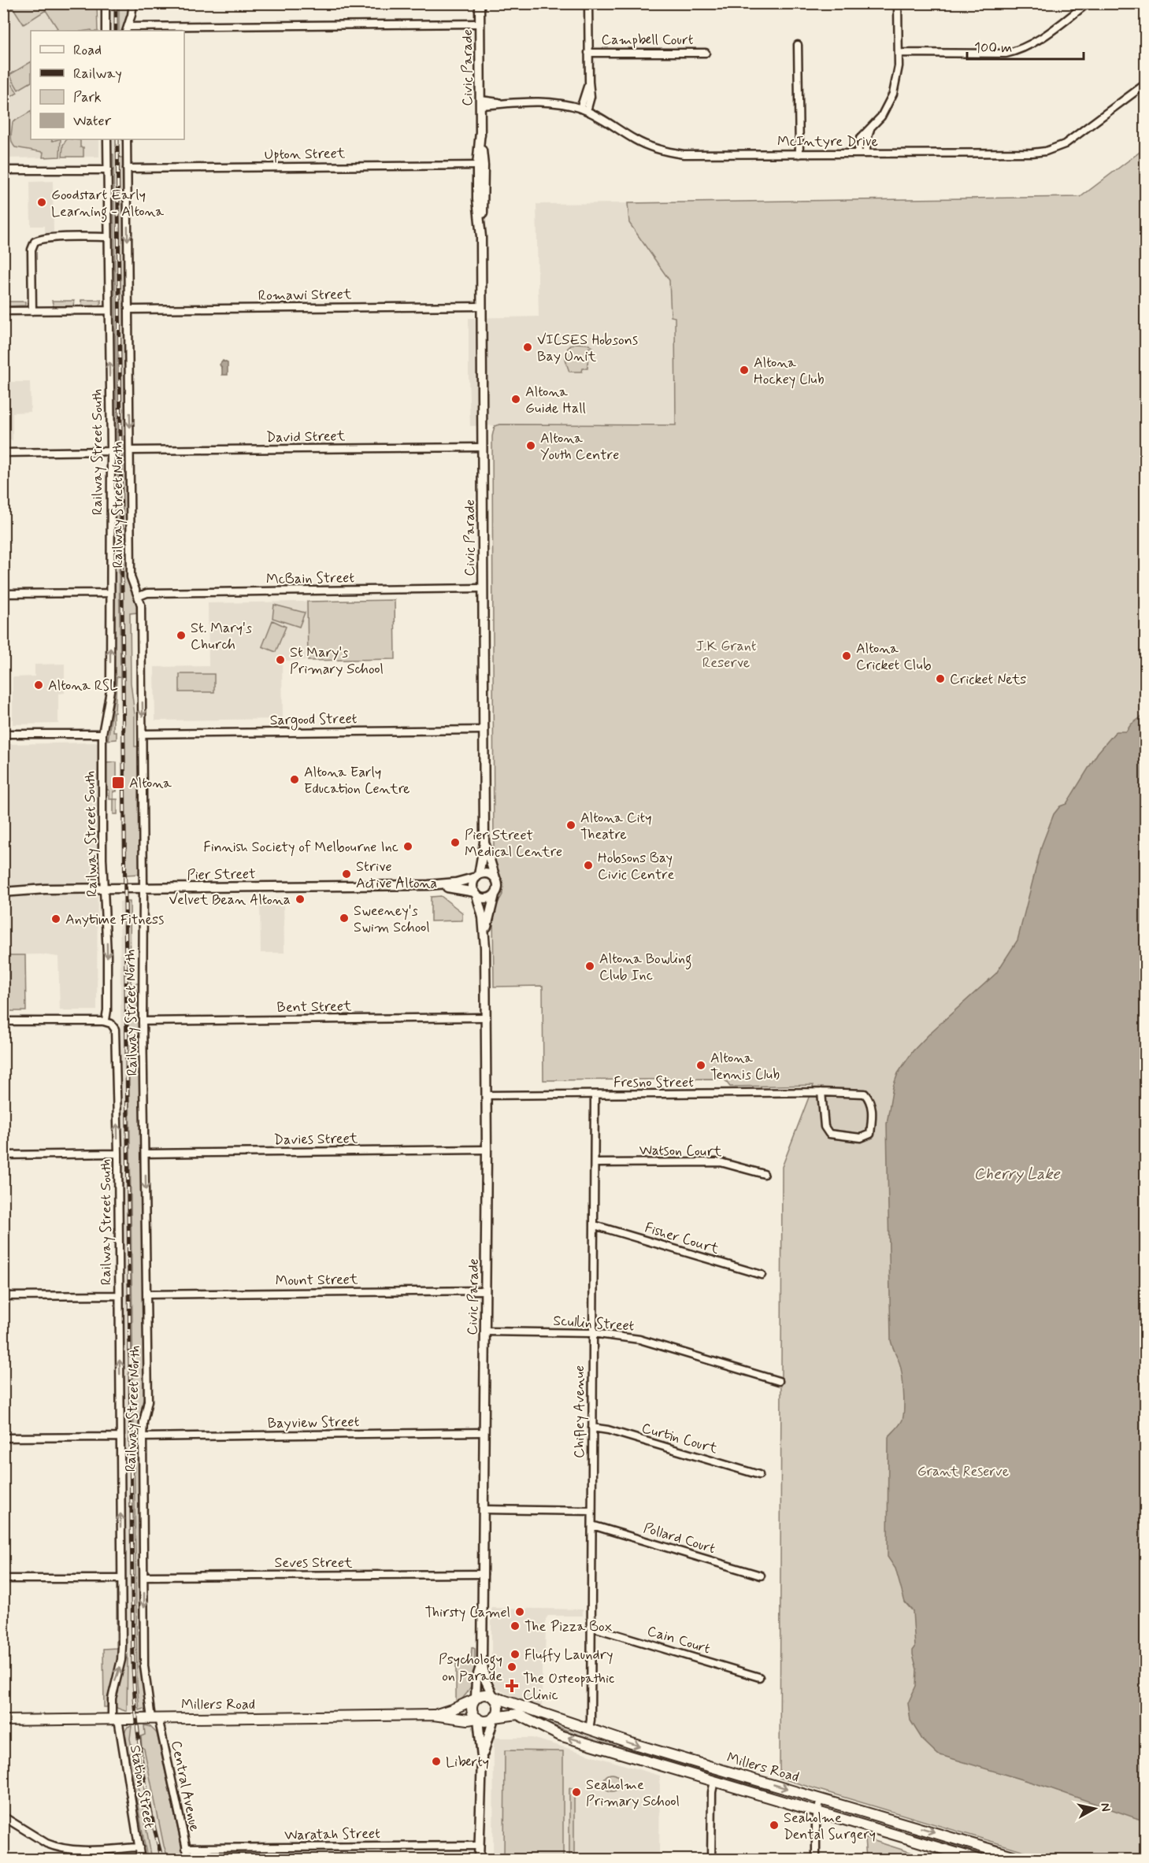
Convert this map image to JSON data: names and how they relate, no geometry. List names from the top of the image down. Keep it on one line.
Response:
{"streets":{"main road":["Millers Road"],"street":["Campbell Court","Civic Parade","McIntyre Drive","Upton Street","Romawi Street","David Street","Railway Street South","Railway Street North","McBain Street","Sargood Street","Pier Street","Bent Street","Fresno Street","Davies Street","Watson Court","Fisher Court","Mount Street","Scullin Street","Chifley Avenue","Bayview Street","Curtin Court","Pollard Court","Seves Street","Cain Court","Central Avenue","Station Street","Waratah Street"]},"crossings":[["Civic Parade","McIntyre Drive"],["Civic Parade","Upton Street"],["Civic Parade","Romawi Street"],["Civic Parade","David Street"],["Civic Parade","McBain Street"],["Civic Parade","Sargood Street"],["Civic Parade","Pier Street"],["Civic Parade","Bent Street"],["Civic Parade","Fresno Street"],["Civic Parade","Davies Street"],["Civic Parade","Mount Street"],["Civic Parade","Scullin Street"],["Civic Parade","Bayview Street"],["Civic Parade","Seves Street"],["Civic Parade","Millers Road"],["Upton Street","Railway Street North"],["Romawi Street","Railway Street North"],["David Street","Railway Street North"],["Railway Street South","Pier Street"],["Railway Street South","Millers Road"],["Railway Street South","Station Street"],["Railway Street North","McBain Street"],["Railway Street North","Sargood Street"],["Railway Street North","Pier Street"],["Railway Street North","Bent Street"],["Railway Street North","Davies Street"],["Railway Street North","Mount Street"],["Railway Street North","Bayview Street"],["Railway Street North","Seves Street"],["Railway Street North","Millers Road"],["Railway Street North","Central Avenue"],["Fresno Street","Chifley Avenue"],["Watson Court","Chifley Avenue"],["Fisher Court","Chifley Avenue"],["Scullin Street","Chifley Avenue"],["Chifley Avenue","Curtin Court"],["Chifley Avenue","Pollard Court"],["Chifley Avenue","Cain Court"],["Chifley Avenue","Millers Road"],["Millers Road","Central Avenue"],["Millers Road","Station Street"],["Central Avenue","Waratah Street"]],"one_way":["Railway Street North"],"water":["Cherry Lake"],"parks":["J.K Grant Reserve","Grant Reserve"],"places":{"other":["Goodstart Early Learning - Altona","VICSES Hobsons Bay Unit","Altona Hockey Club","Altona Guide Hall","Altona Youth Centre","St. Mary's Church","Altona Cricket Club","St Mary's Primary School","Cricket Nets","Altona RSL","Altona Early Education Centre","Altona City Theatre","Pier Street Medical Centre","Finnish Society of Melbourne Inc","Hobsons Bay Civic Centre","Strive Active Altona","Velvet Bean Altona","Sweeney's Swim School","Anytime Fitness","Altona Bowling Club Inc","Altona Tennis Club","Thirsty Camel","The Pizza Box","Fluffy Laundry","Psychology on Parade","Liberty","Seaholme Primary School","Seaholme Dental Surgery"],"transit":["Altona"],"health":["The Osteopathic Clinic"]},"legend":["Road","Railway","Park","Water"],"scale_bar":"100 m","north":"right"}
